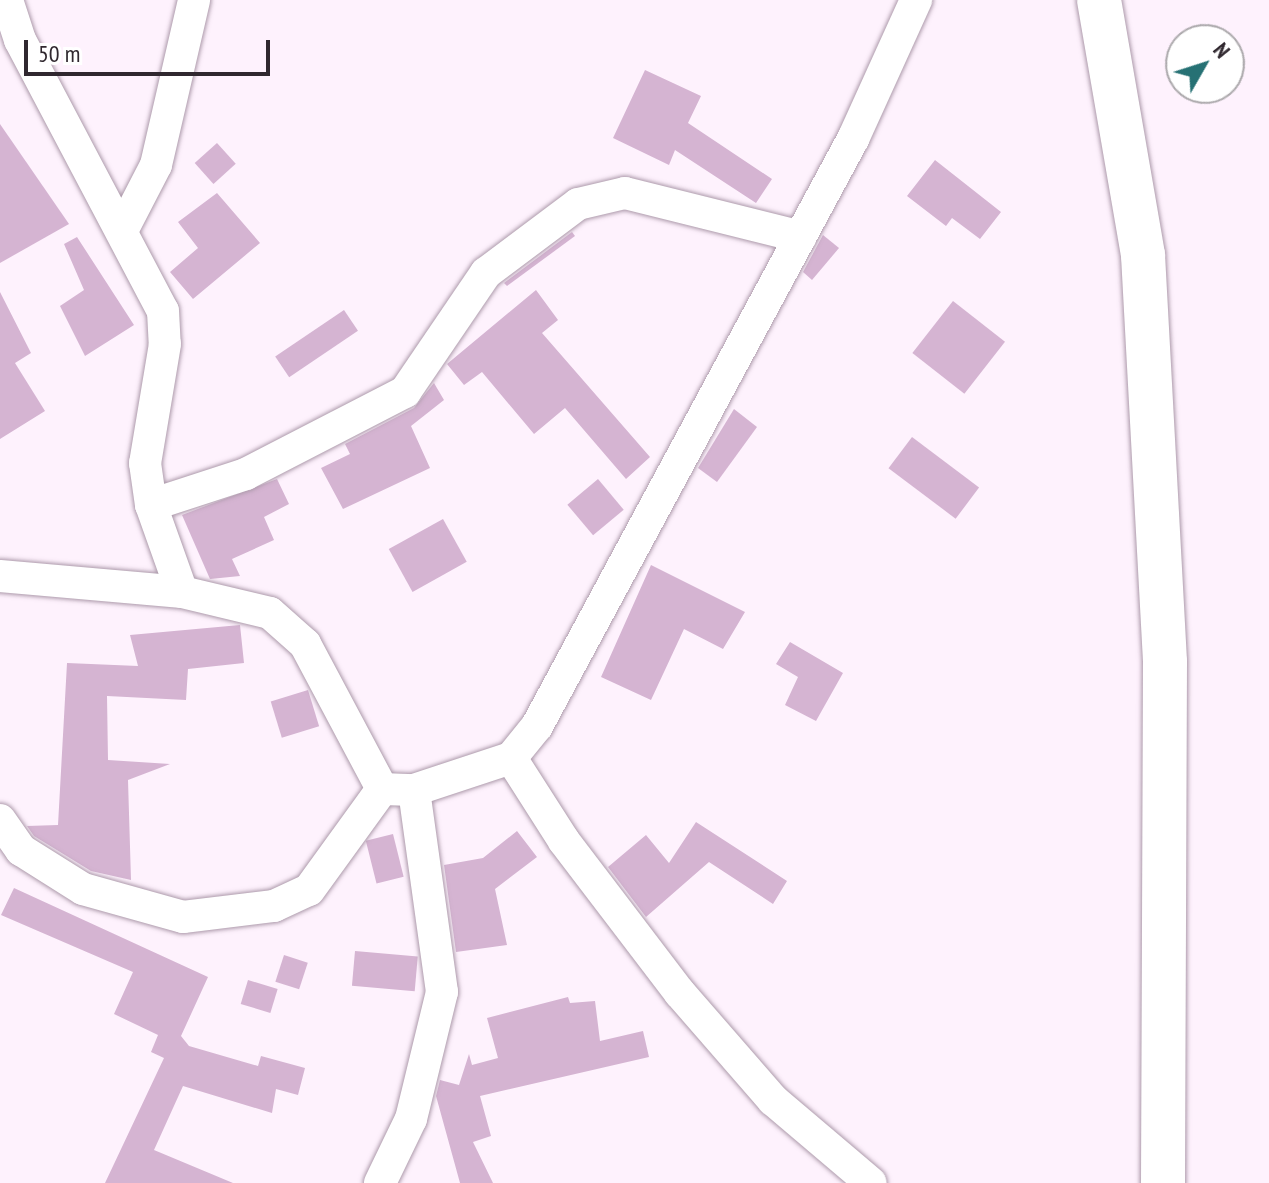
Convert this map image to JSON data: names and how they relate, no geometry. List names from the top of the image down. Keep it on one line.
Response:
{"scale_bar":"50 m","north":"top right"}
